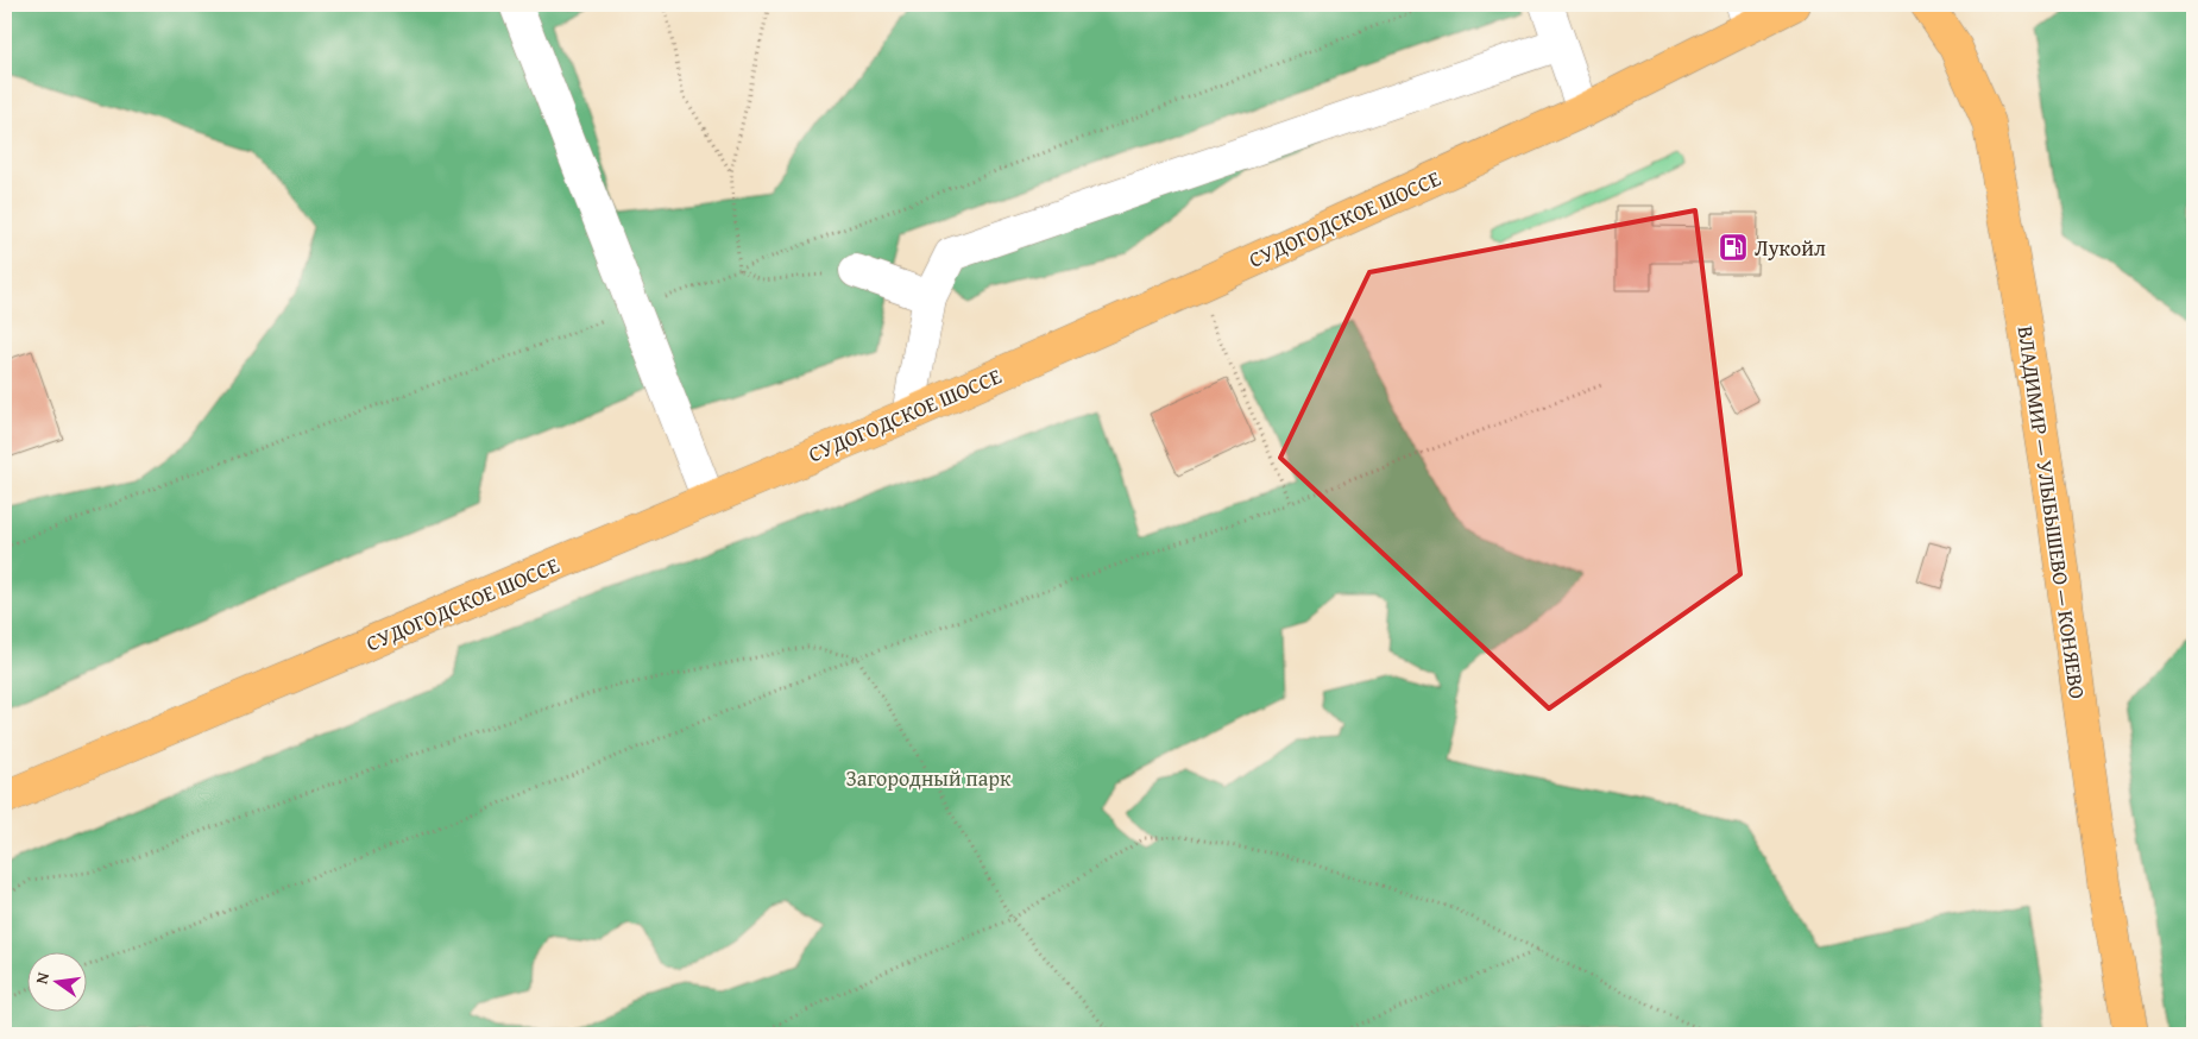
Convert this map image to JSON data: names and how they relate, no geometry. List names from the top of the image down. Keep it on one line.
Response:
{"streets":{"main road":["СУДОГОДСКОЕ ШОССЕ","ВЛАДИМИР — УЛЫБЫШЕВО — КОНЯЕВО"]},"parks":["Загородный парк"],"places":{"fuel station":["Лукойл"]},"north":"left"}
